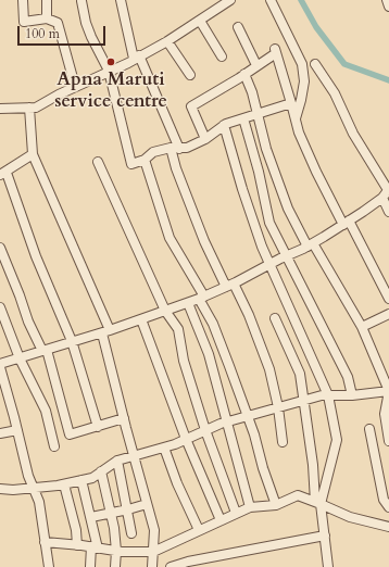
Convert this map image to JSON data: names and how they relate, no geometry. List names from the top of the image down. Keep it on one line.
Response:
{"places":["Apna Maruti service centre"],"scale_bar":"100 m"}
